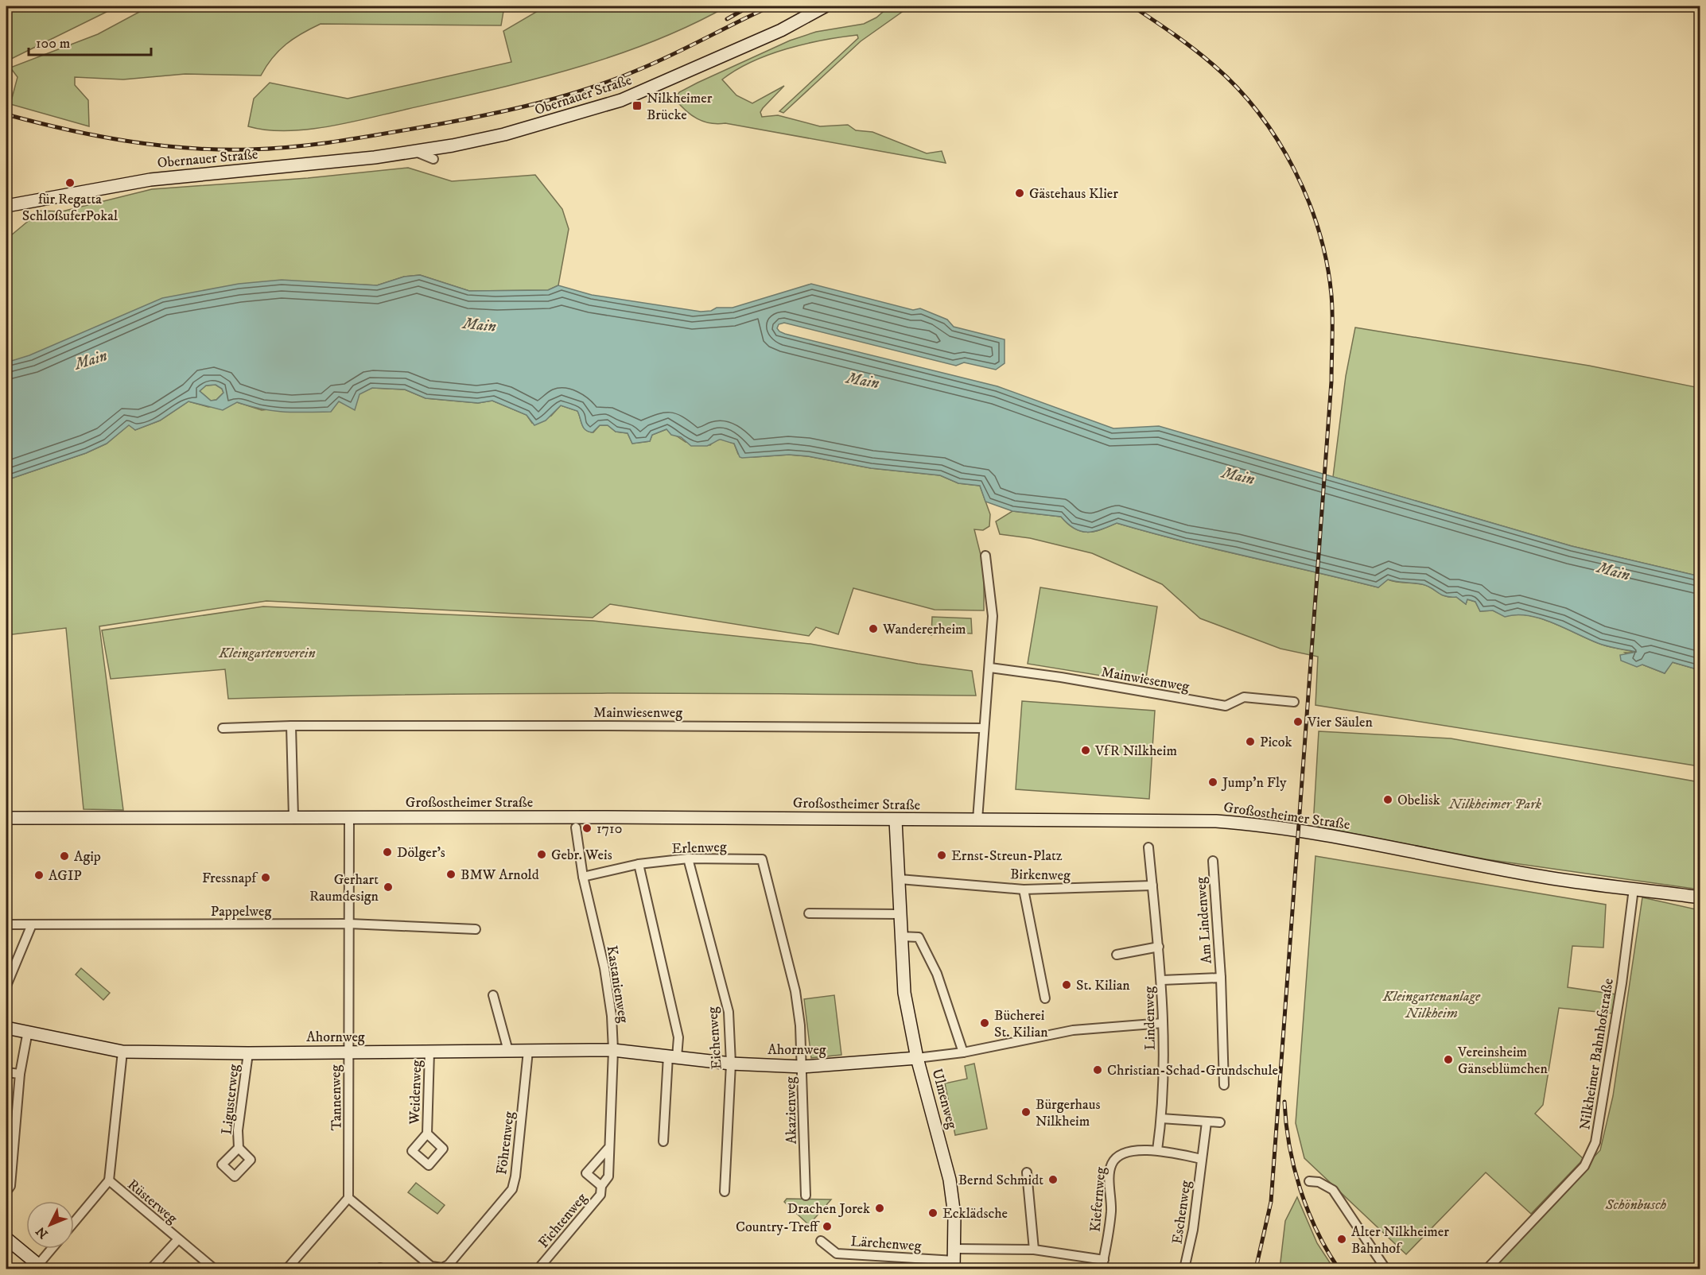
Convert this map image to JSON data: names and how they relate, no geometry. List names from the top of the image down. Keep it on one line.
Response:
{"streets":{"main road":["Obernauer Straße","Großostheimer Straße","Ahornweg","Ulmenweg"],"street":["Mainwiesenweg","Erlenweg","Birkenweg","Pappelweg","Am Lindenweg","Kastanienweg","Lindenweg","Eichenweg","Nilkheimer Bahnhofstraße","Weidenweg","Tannenweg","Ligusterweg","Akazienweg","Föhrenweg","Kiefernweg","Rüsterweg","Eschenweg","Fichtenweg","Lärchenweg"]},"crossings":[["Großostheimer Straße","Nilkheimer Bahnhofstraße"],["Großostheimer Straße","Tannenweg"],["Großostheimer Straße","Ulmenweg"],["Erlenweg","Kastanienweg"],["Erlenweg","Eichenweg"],["Erlenweg","Akazienweg"],["Birkenweg","Lindenweg"],["Birkenweg","Ulmenweg"],["Pappelweg","Tannenweg"],["Am Lindenweg","Lindenweg"],["Kastanienweg","Ahornweg"],["Kastanienweg","Fichtenweg"],["Lindenweg","Kiefernweg"],["Ahornweg","Eichenweg"],["Ahornweg","Weidenweg"],["Ahornweg","Tannenweg"],["Ahornweg","Ulmenweg"],["Ahornweg","Ligusterweg"],["Ahornweg","Akazienweg"],["Ahornweg","Föhrenweg"],["Ahornweg","Rüsterweg"],["Tannenweg","Föhrenweg"],["Ulmenweg","Lärchenweg"]],"water":["Main"],"parks":["Kleingartenverein","Nilkheimer Park","Kleingartenanlage Nilkheim","Schönbusch"],"places":{"transit":["Nilkheimer Brücke"],"other":["für Regatta SchloßuferPokal","Gästehaus Klier","Wandererheim","Vier Säulen","Picok","VfR Nilkheim","Jump'n Fly","Obelisk","1710","Dölger's","Gebr. Weis","Ernst-Streun-Platz","Agip","BMW Arnold","AGIP","Fressnapf","Gerhart Raumdesign","St. Kilian","Bücherei St. Kilian","Vereinsheim Gänseblümchen","Christian-Schad-Grundschule","Bürgerhaus Nilkheim","Bernd Schmidt","Drachen Jorek","Ecklädsche","Country-Treff","Alter Nilkheimer Bahnhof"]},"scale_bar":"100 m","north":"bottom left"}
